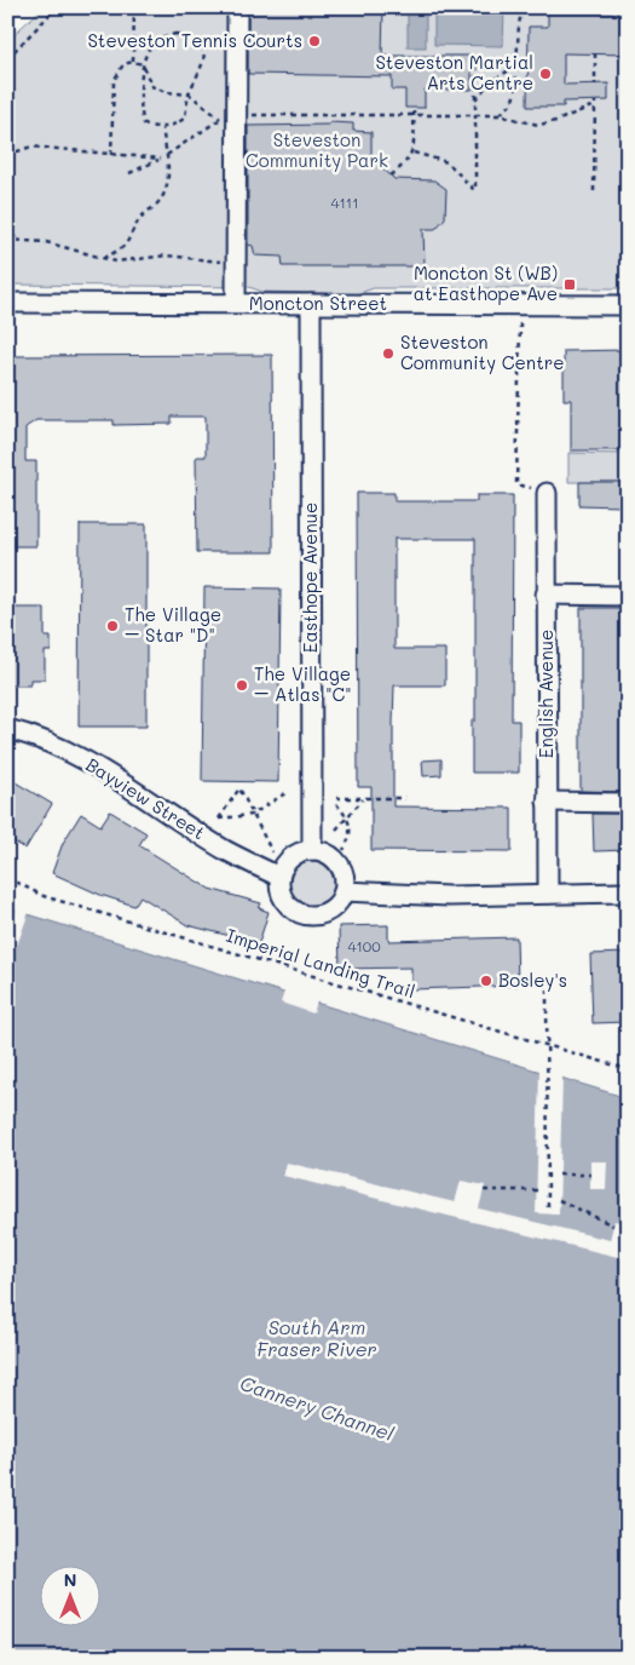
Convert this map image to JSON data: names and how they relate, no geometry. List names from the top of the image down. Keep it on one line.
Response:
{"streets":{"street":["Moncton Street","Easthope Avenue","English Avenue","Bayview Street"],"path":["Imperial Landing Trail"]},"crossings":[["Moncton Street","Easthope Avenue"],["Easthope Avenue","Bayview Street"]],"water":["South Arm Fraser River","Cannery Channel"],"parks":["Steveston Community Park"],"places":{"other":["Steveston Tennis Courts","Steveston Martial Arts Centre","Steveston Community Centre","The Village – Star \"D\"","The Village – Atlas \"C\"","Bosley's"],"transit":["Moncton St (WB) at Easthope Ave"]},"house_numbers":["4111","4100"],"north":"top"}
